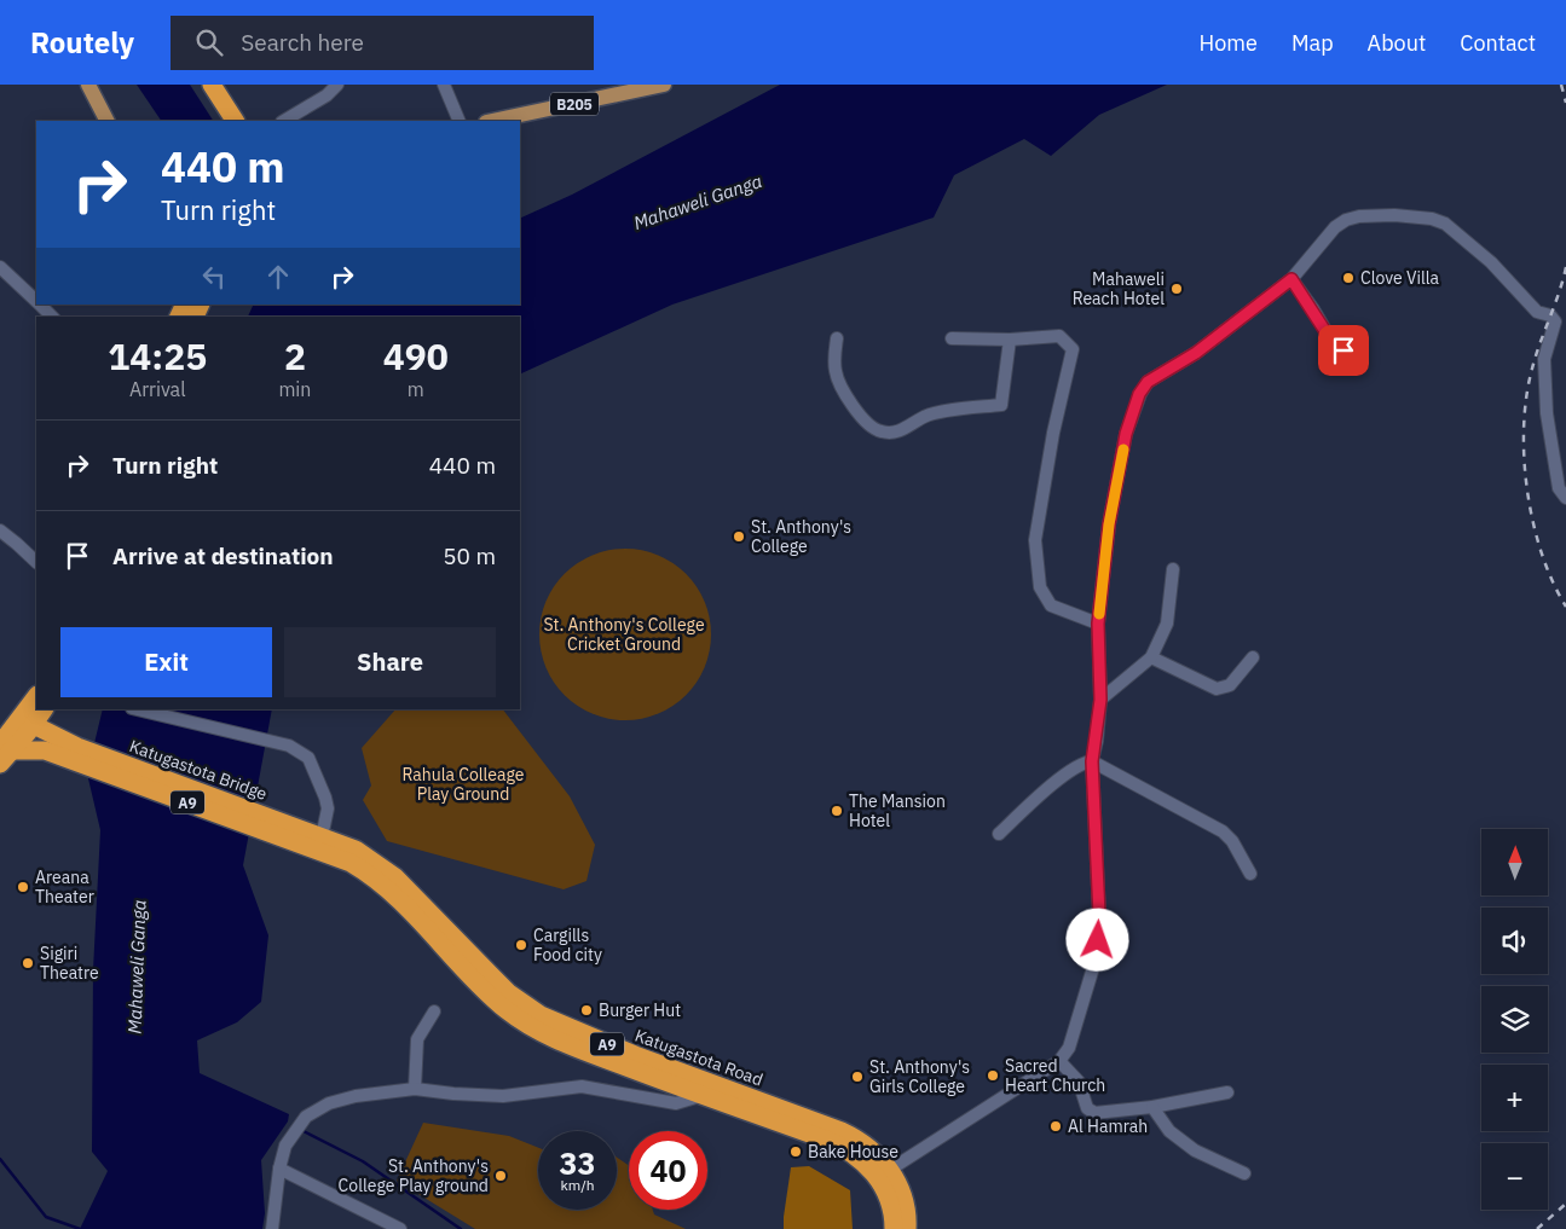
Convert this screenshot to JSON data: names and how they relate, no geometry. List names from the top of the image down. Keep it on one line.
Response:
{"streets":{"highway":["Katugastota Bridge","A9","Katugastota Road"],"main road":["B205"]},"crossings":[["Katugastota Bridge","Katugastota Road"]],"water":["Mahaweli Ganga"],"parks":["St. Anthony's College Cricket Ground","Rahula Colleage Play Ground"],"places":["Clove Villa","Mahaweli Reach Hotel","St. Anthony's College","The Mansion Hotel","Areana Theater","Cargills Food city","Sigiri Theatre","Burger Hut","Sacred Heart Church","St. Anthony's Girls College","Al Hamrah","Bake House","St. Anthony's College Play ground"],"north":"top","page":{"header":"Routely","search":"Search here","nav":["Home","Map","About","Contact"],"turn":["440 m","Turn right"],"eta":["14:25","Arrival","2","min","490","m"],"list":[{"name":"Turn right","value":"440 m"},{"name":"Arrive at destination","value":"50 m"}],"buttons":["Exit","Share"],"map_buttons":["+","−"],"speed":"33 km/h","limit":"40"}}
